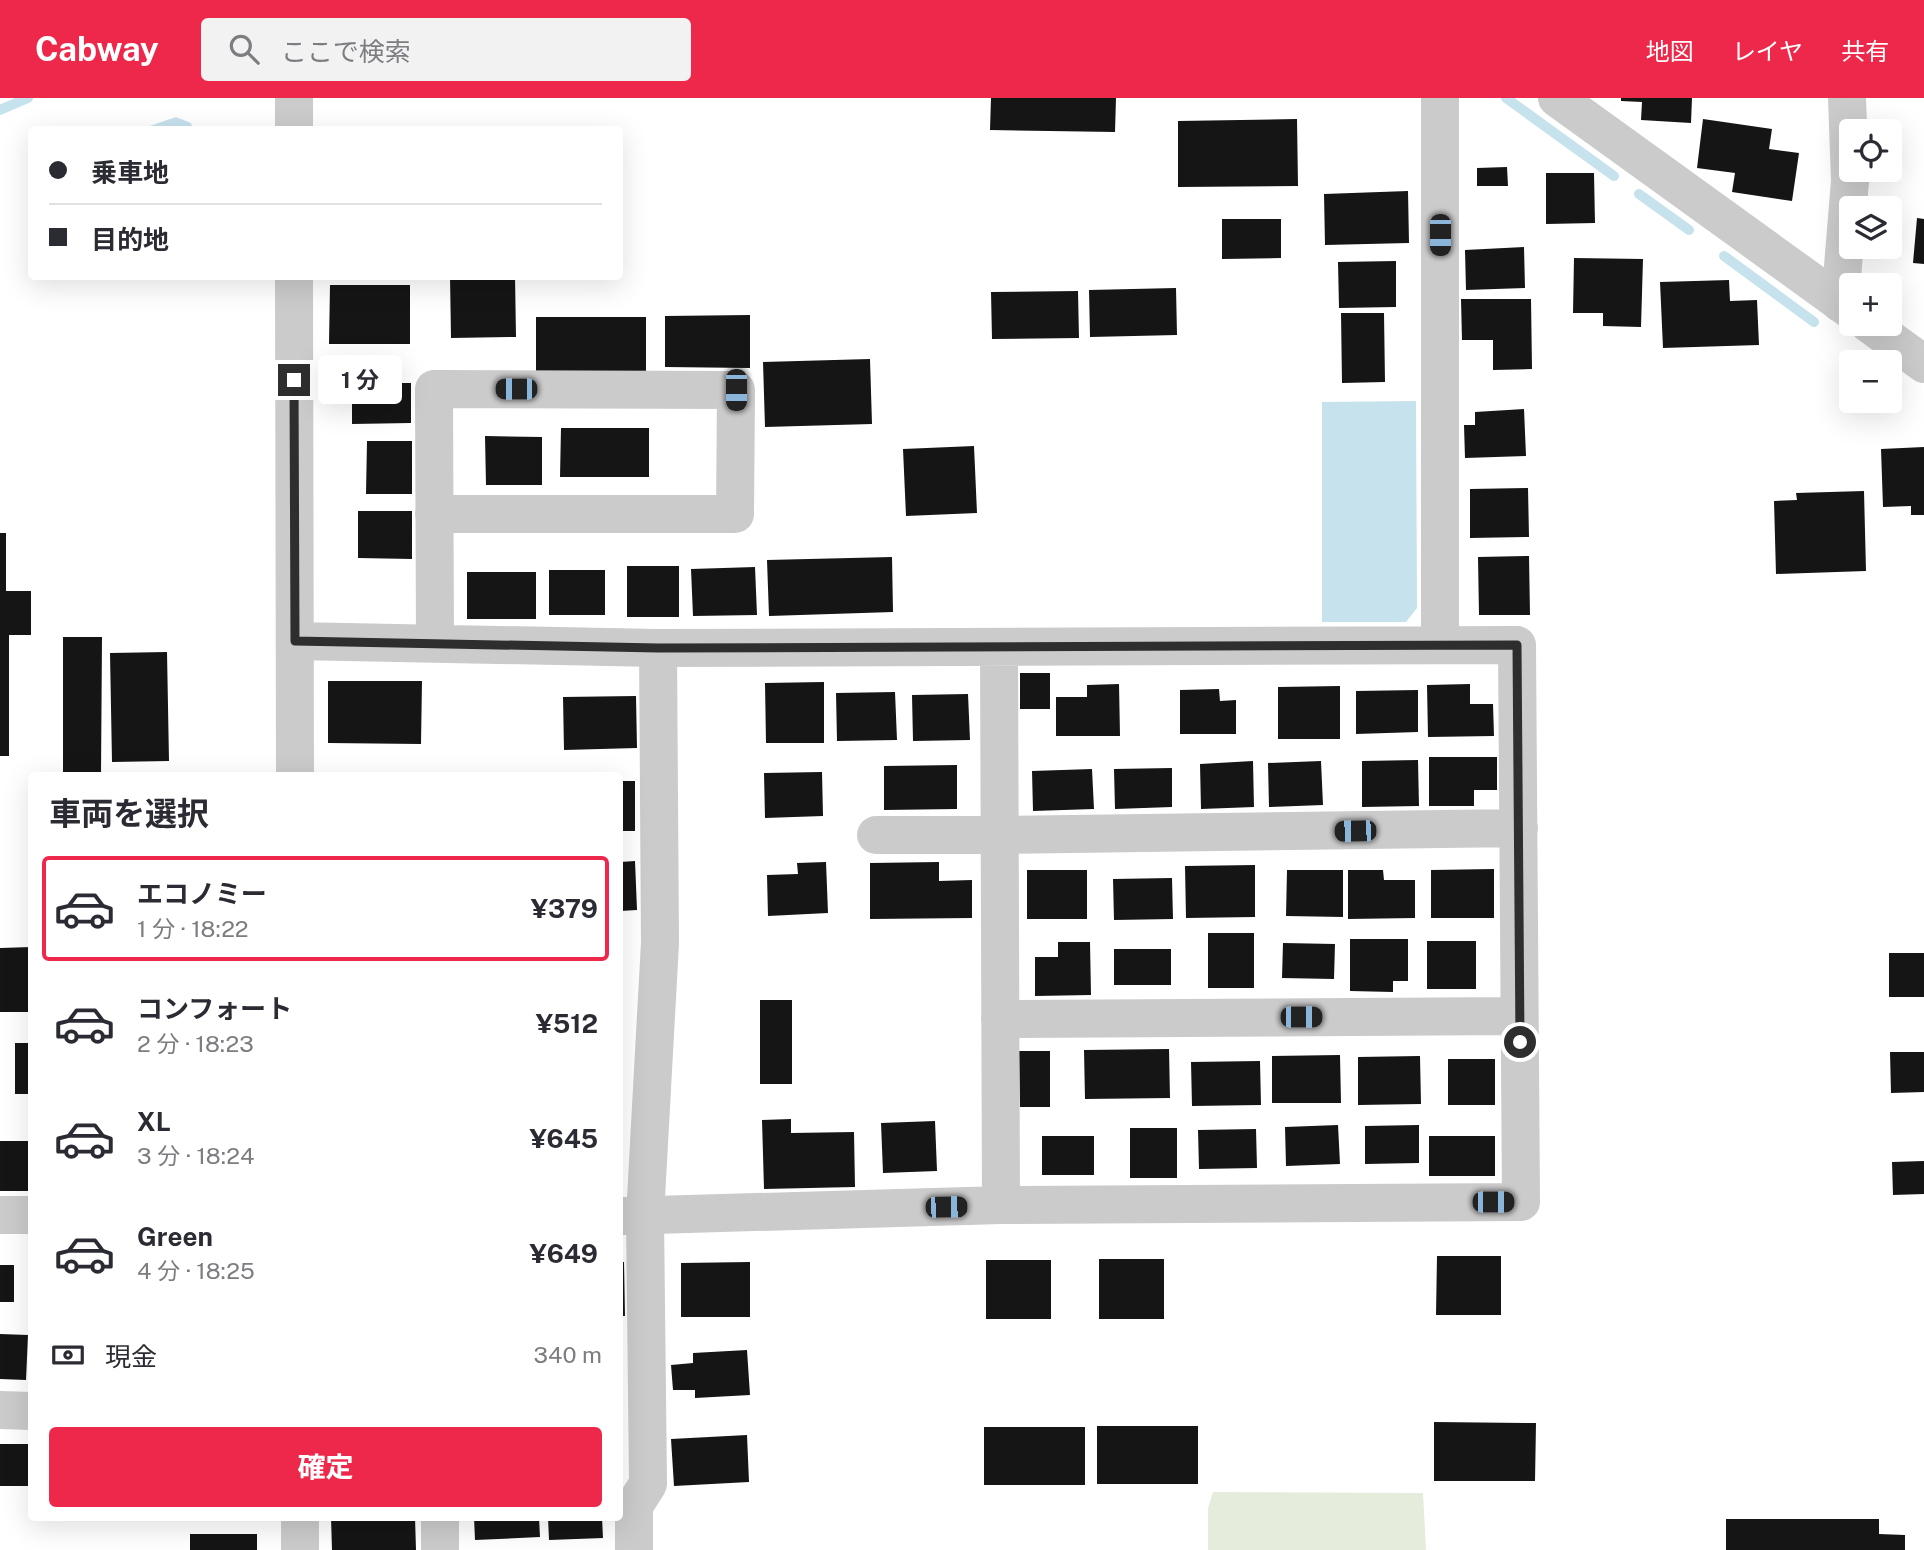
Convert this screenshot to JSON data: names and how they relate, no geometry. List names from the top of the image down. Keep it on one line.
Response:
{"page":{"header":"Cabway","search":"ここで検索","nav":["地図","レイヤ","共有"],"map_buttons":["+","−"],"banner":["乗車地","目的地"],"bubble":"1 分","heading":"車両を選択","list":[{"name":"エコノミー","note":"1 分 · 18:22","value":"¥379"},{"name":"コンフォート","note":"2 分 · 18:23","value":"¥512"},{"name":"XL","note":"3 分 · 18:24","value":"¥645"},{"name":"Green","note":"4 分 · 18:25","value":"¥649"}],"pay":["現金","340 m"],"buttons":"確定"}}
